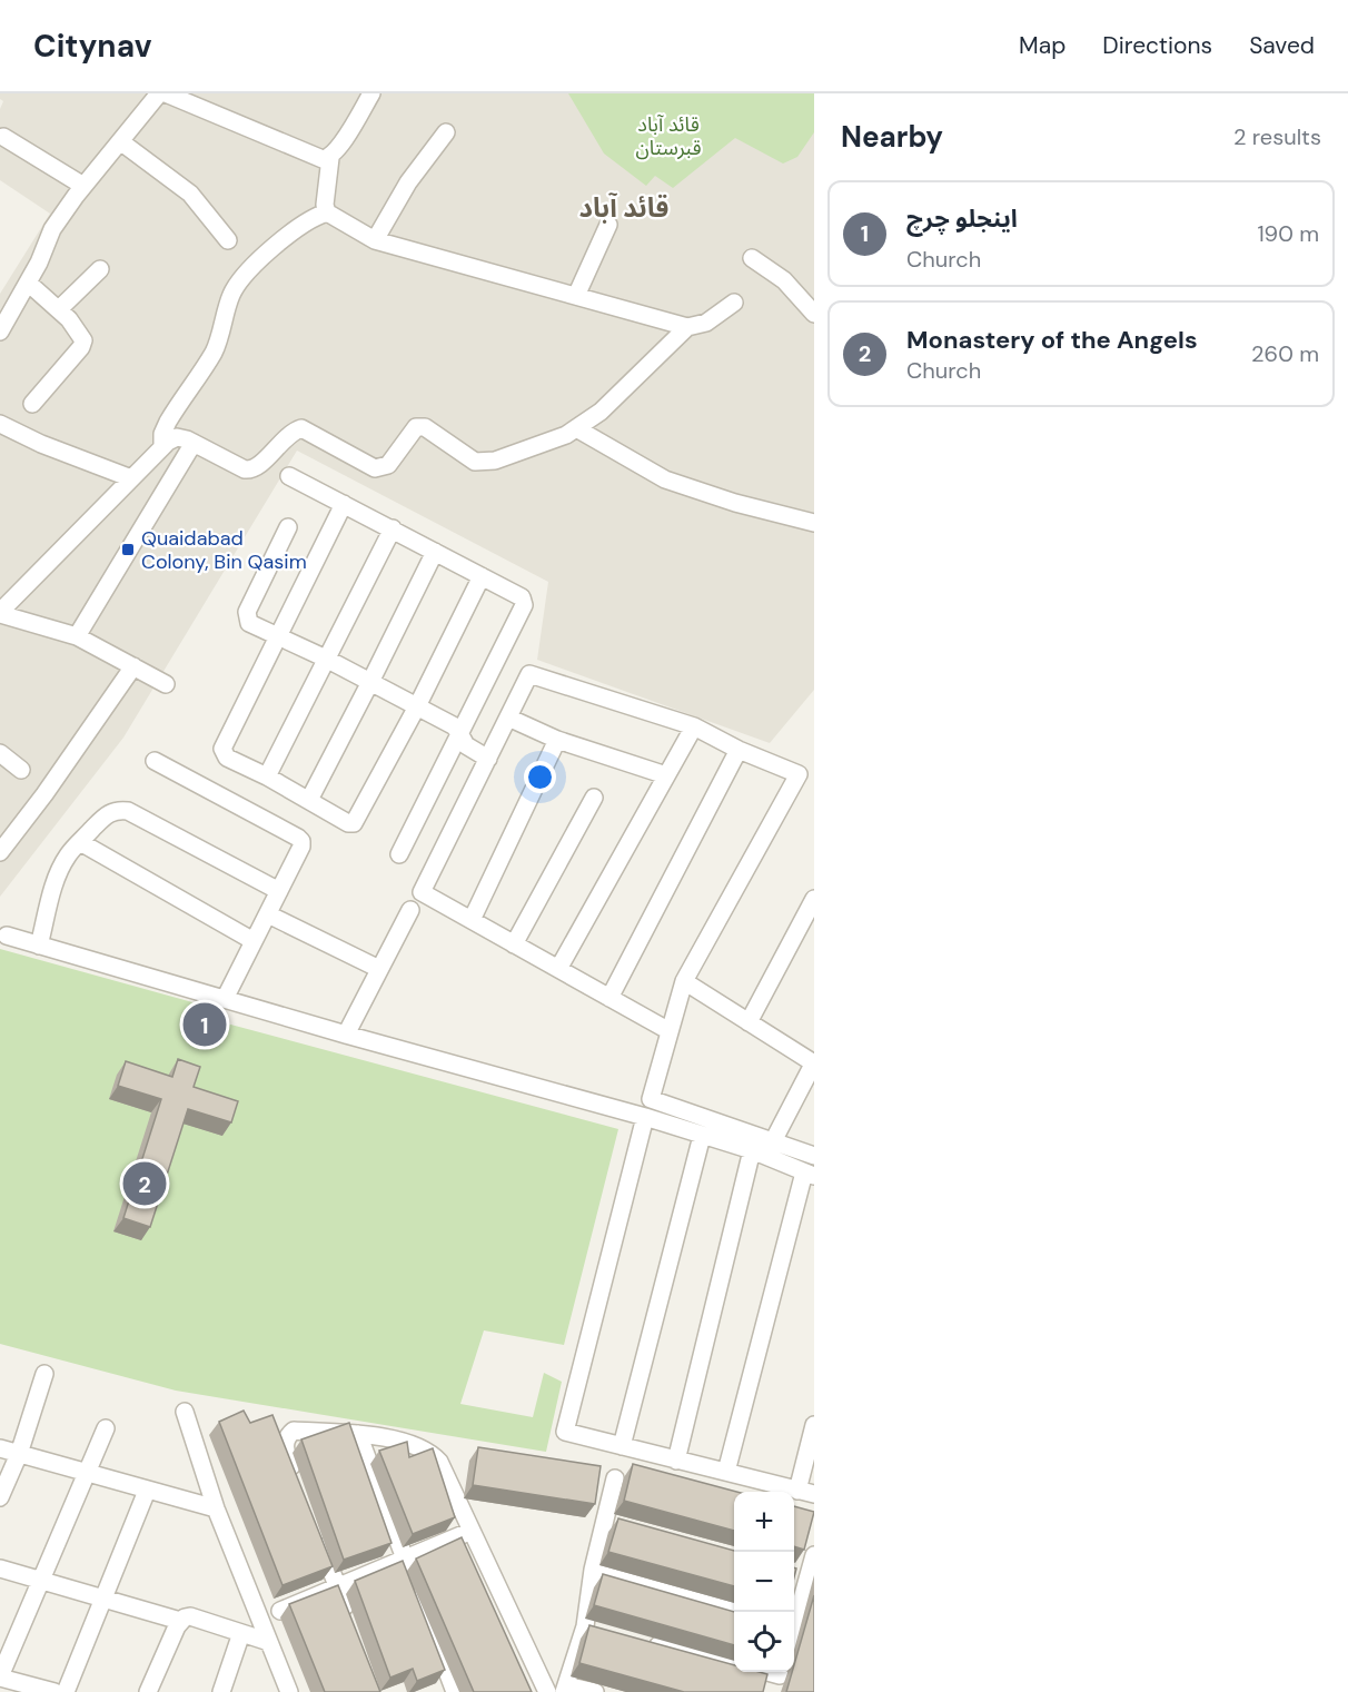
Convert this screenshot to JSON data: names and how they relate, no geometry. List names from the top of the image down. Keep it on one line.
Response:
{"districts":["قائد آباد"],"parks":["قائد آباد قبرستان"],"places":{"transit":["Quaidabad Colony, Bin Qasim"]},"page":{"header":"Citynav","nav":["Map","Directions","Saved"],"heading":["Nearby","2 results"],"list":[{"mark":"1","name":"اینجلو چرچ","note":"Church","value":"190 m"},{"mark":"2","name":"Monastery of the Angels","note":"Church","value":"260 m"}],"pins":["1","2"],"map_buttons":["+","−"]}}
